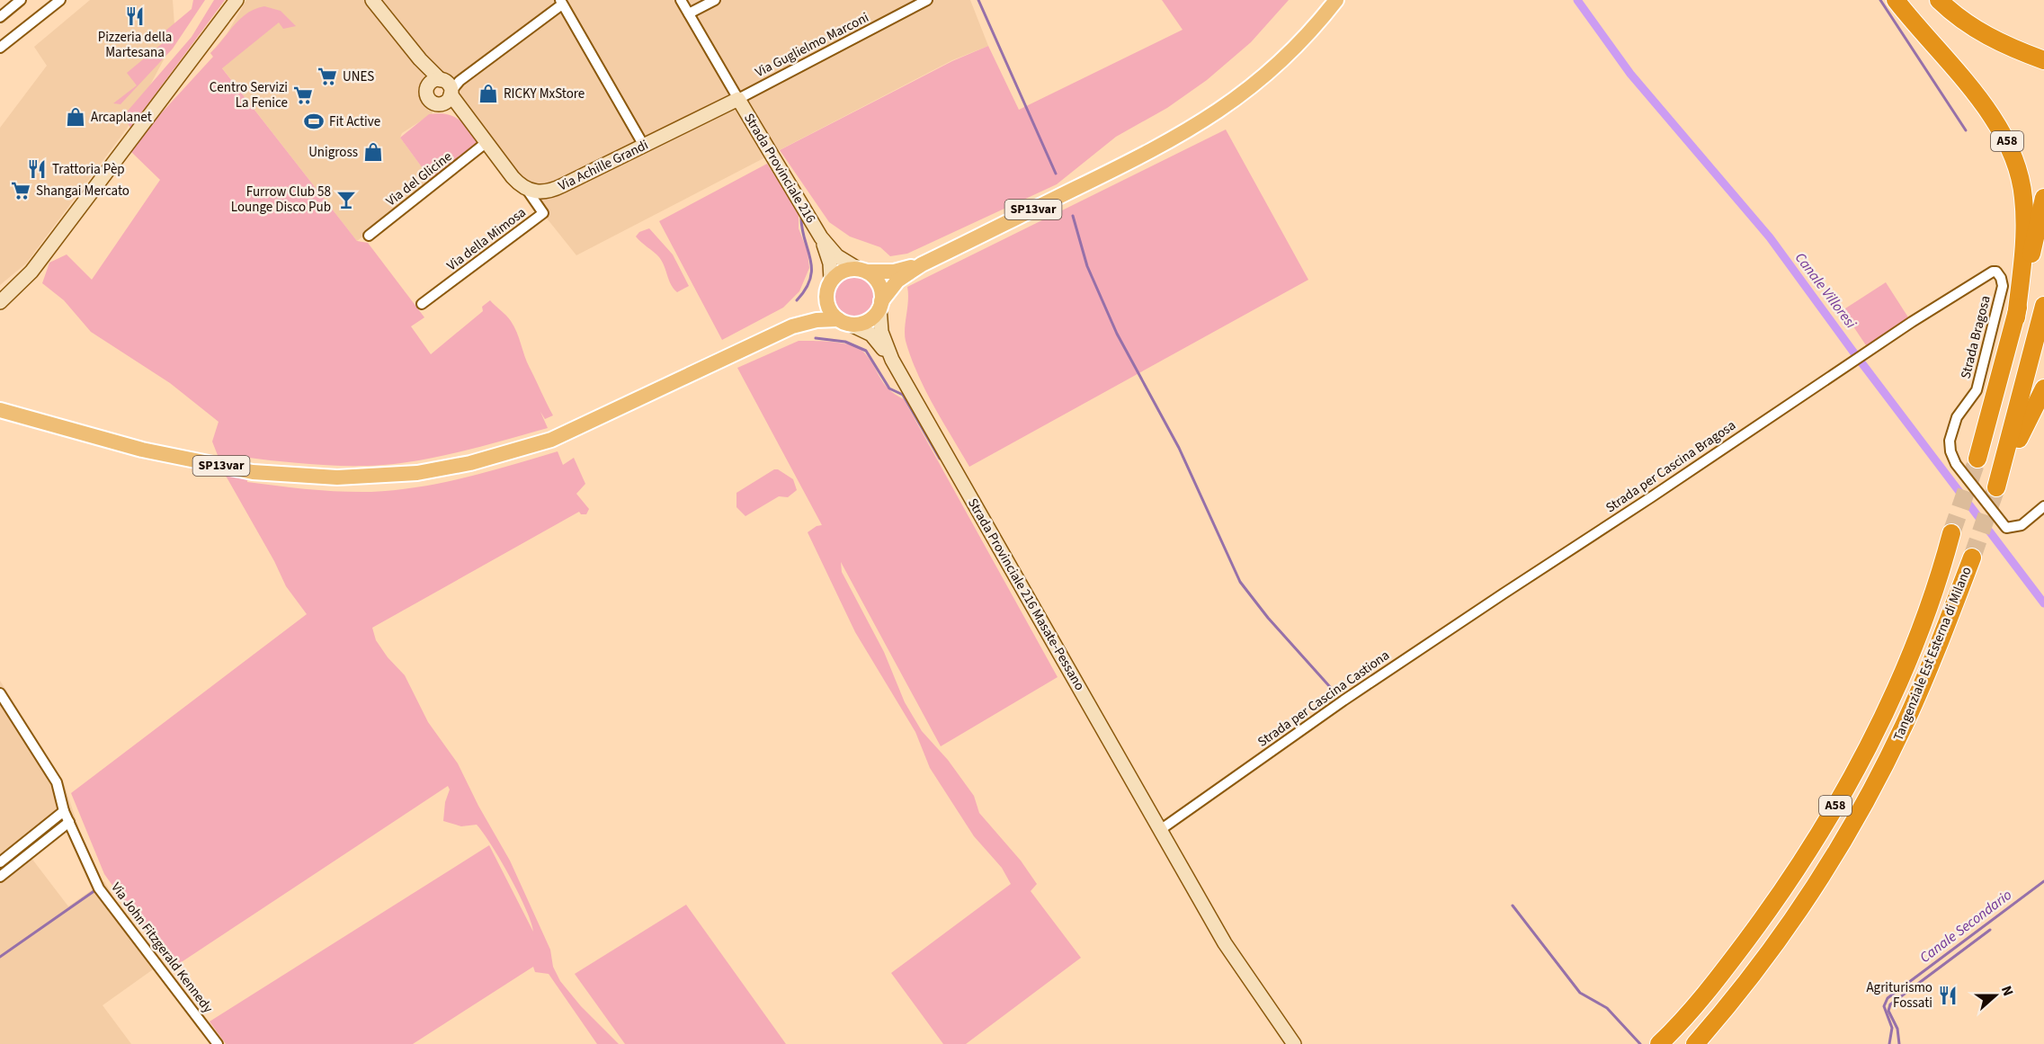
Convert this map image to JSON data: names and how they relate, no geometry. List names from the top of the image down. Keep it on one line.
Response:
{"streets":{"highway":["A58","Tangenziale Est Esterna di Milano"],"main road":["SP13var"],"street":["Via Guglielmo Marconi","Via Achille Grandi","Strada Provinciale 216","Via del Glicine","Via della Mimosa","Strada Bragosa","Strada per Cascina Bragosa","Strada Provinciale 216 Masate-Pessano","Strada per Cascina Castiona","Via John Fitzgerald Kennedy"]},"crossings":[["Via Guglielmo Marconi","Via Achille Grandi"],["Via Guglielmo Marconi","Strada Provinciale 216"],["Via Achille Grandi","Strada Provinciale 216"],["Via Achille Grandi","Via della Mimosa"],["Strada Provinciale 216","SP13var"],["Strada Bragosa","Strada per Cascina Bragosa"],["Strada per Cascina Bragosa","Strada per Cascina Castiona"],["Strada Provinciale 216 Masate-Pessano","Strada per Cascina Castiona"]],"water":["Canale Villoresi","Canale Secondario"],"places":{"restaurant":["Pizzeria della Martesana","Trattoria Pèp","Agriturismo Fossati"],"supermarket":["UNES","Centro Servizi La Fenice","Shangai Mercato"],"shop":["RICKY MxStore","Arcaplanet","Unigross"],"sports":["Fit Active"],"bar":["Furrow Club 58 Lounge Disco Pub"]},"north":"right"}
